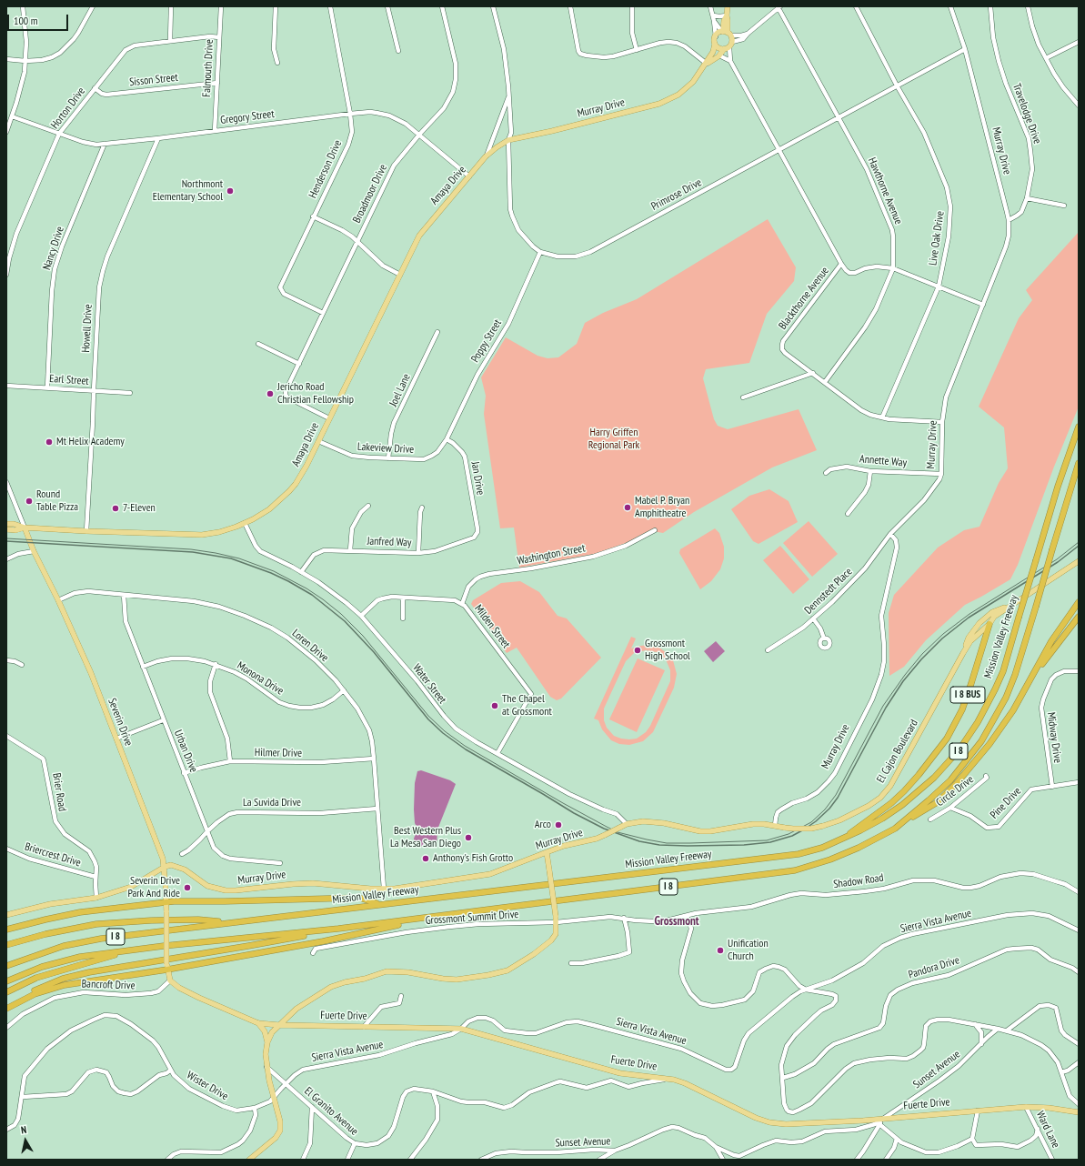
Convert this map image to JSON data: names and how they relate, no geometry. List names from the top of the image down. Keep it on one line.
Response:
{"streets":{"highway":["Mission Valley Freeway","I 8 BUS","I 8"],"main road":["Murray Drive","Amaya Drive","Severin Drive","El Cajon Boulevard","Fuerte Drive"],"street":["Falmouth Drive","Sisson Street","Horton Drive","Travelodge Drive","Gregory Street","Henderson Drive","Hawthorne Avenue","Broadmoor Drive","Primrose Drive","Live Oak Drive","Nancy Drive","Blackthorne Avenue","Howell Drive","Poppy Street","Earl Street","Joel Lane","Lakeview Drive","Annette Way","Jan Drive","Janfred Way","Washington Street","Dennstedt Place","Milden Street","Loren Drive","Monona Drive","Water Street","Midway Drive","Urban Drive","Hilmer Drive","Circle Drive","Brier Road","La Suvida Drive","Pine Drive","Briercrest Drive","Shadow Road","Grossmont Summit Drive","Sierra Vista Avenue","Pandora Drive","Bancroft Drive","Sunset Avenue","Wister Drive","El Granito Avenue","Ward Lane"]},"crossings":[["Falmouth Drive","Sisson Street"],["Falmouth Drive","Horton Drive"],["Falmouth Drive","Gregory Street"],["Sisson Street","Horton Drive"],["Horton Drive","Gregory Street"],["Murray Drive","Travelodge Drive"],["Murray Drive","Amaya Drive"],["Murray Drive","Primrose Drive"],["Murray Drive","Blackthorne Avenue"],["Murray Drive","Annette Way"],["Murray Drive","Dennstedt Place"],["Murray Drive","Loren Drive"],["Murray Drive","Water Street"],["Murray Drive","Severin Drive"],["Murray Drive","El Cajon Boulevard"],["Gregory Street","Henderson Drive"],["Gregory Street","Amaya Drive"],["Gregory Street","Broadmoor Drive"],["Gregory Street","Nancy Drive"],["Gregory Street","Howell Drive"],["Henderson Drive","Broadmoor Drive"],["Amaya Drive","Broadmoor Drive"],["Amaya Drive","Primrose Drive"],["Amaya Drive","Howell Drive"],["Amaya Drive","Lakeview Drive"],["Amaya Drive","Water Street"],["Amaya Drive","Severin Drive"],["Hawthorne Avenue","Primrose Drive"],["Hawthorne Avenue","Blackthorne Avenue"],["Primrose Drive","Live Oak Drive"],["Primrose Drive","Blackthorne Avenue"],["Primrose Drive","Poppy Street"],["Live Oak Drive","Blackthorne Avenue"],["Nancy Drive","Earl Street"],["Howell Drive","Earl Street"],["Poppy Street","Lakeview Drive"],["Poppy Street","Jan Drive"],["Joel Lane","Lakeview Drive"],["Lakeview Drive","Jan Drive"],["Jan Drive","Janfred Way"],["Janfred Way","Water Street"],["Washington Street","Milden Street"],["Milden Street","Water Street"],["Mission Valley Freeway","I 8 BUS"],["Loren Drive","Monona Drive"],["Loren Drive","Severin Drive"],["Loren Drive","Urban Drive"],["Loren Drive","Hilmer Drive"],["Loren Drive","La Suvida Drive"],["Monona Drive","Urban Drive"],["I 8 BUS","El Cajon Boulevard"],["Severin Drive","Bancroft Drive"],["Severin Drive","Fuerte Drive"],["Midway Drive","Pine Drive"],["Urban Drive","Hilmer Drive"],["Urban Drive","La Suvida Drive"],["Circle Drive","Pine Drive"],["Brier Road","Briercrest Drive"],["Shadow Road","Grossmont Summit Drive"],["Sierra Vista Avenue","Fuerte Drive"],["Sierra Vista Avenue","Wister Drive"],["Sierra Vista Avenue","El Granito Avenue"],["Bancroft Drive","Fuerte Drive"],["Fuerte Drive","Sunset Avenue"],["Fuerte Drive","El Granito Avenue"],["Fuerte Drive","Ward Lane"],["Wister Drive","El Granito Avenue"]],"districts":["Grossmont"],"parks":["Harry Griffen Regional Park"],"places":["Northmont Elementary School","Jericho Road Christian Fellowship","Mt Helix Academy","Round Table Pizza","Mabel P. Bryan Amphitheatre","7-Eleven","Grossmont High School","The Chapel at Grossmont","Arco","Best Western Plus La Mesa San Diego","Anthony's Fish Grotto","Severin Drive Park And Ride","Unification Church"],"scale_bar":"100 m","north":"top"}
